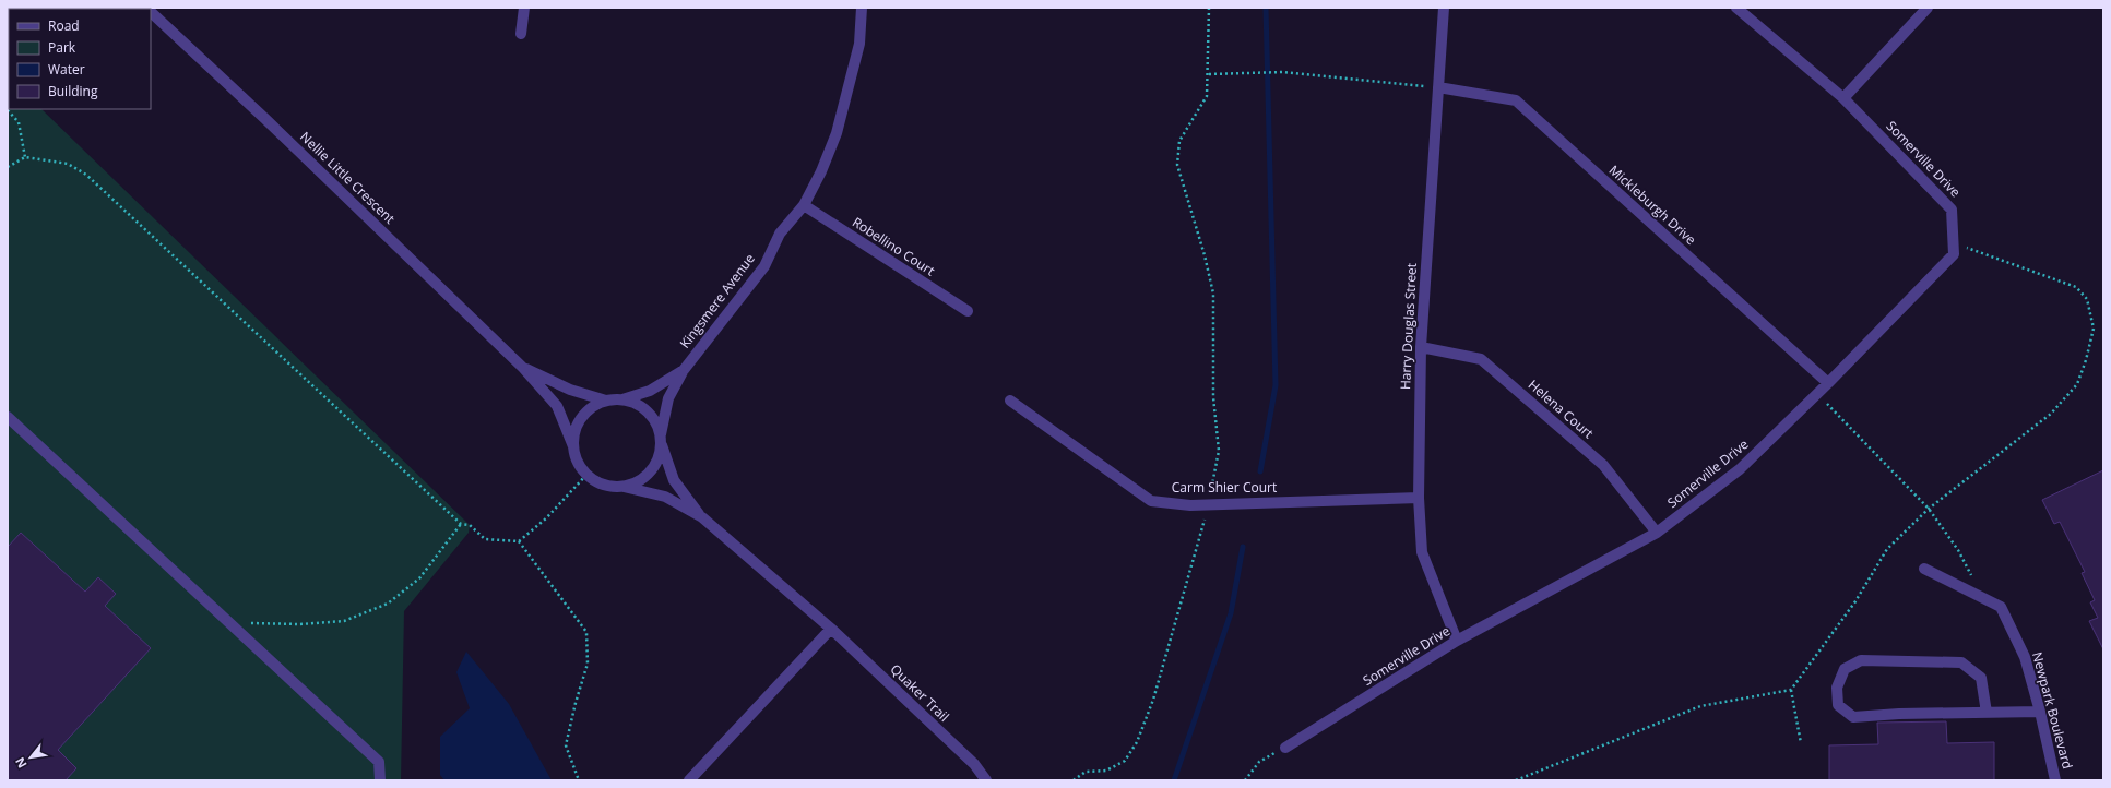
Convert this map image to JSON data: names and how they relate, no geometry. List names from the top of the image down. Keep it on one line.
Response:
{"streets":{"street":["Somerville Drive","Nellie Little Crescent","Mickleburgh Drive","Robellino Court","Kingsmere Avenue","Harry Douglas Street","Helena Court","Carm Shier Court","Quaker Trail","Newpark Boulevard"]},"crossings":[["Somerville Drive","Mickleburgh Drive"],["Somerville Drive","Harry Douglas Street"],["Somerville Drive","Helena Court"],["Nellie Little Crescent","Kingsmere Avenue"],["Nellie Little Crescent","Quaker Trail"],["Mickleburgh Drive","Harry Douglas Street"],["Robellino Court","Kingsmere Avenue"],["Kingsmere Avenue","Quaker Trail"],["Harry Douglas Street","Helena Court"],["Harry Douglas Street","Carm Shier Court"]],"legend":["Road","Park","Water","Building"],"north":"bottom left"}
